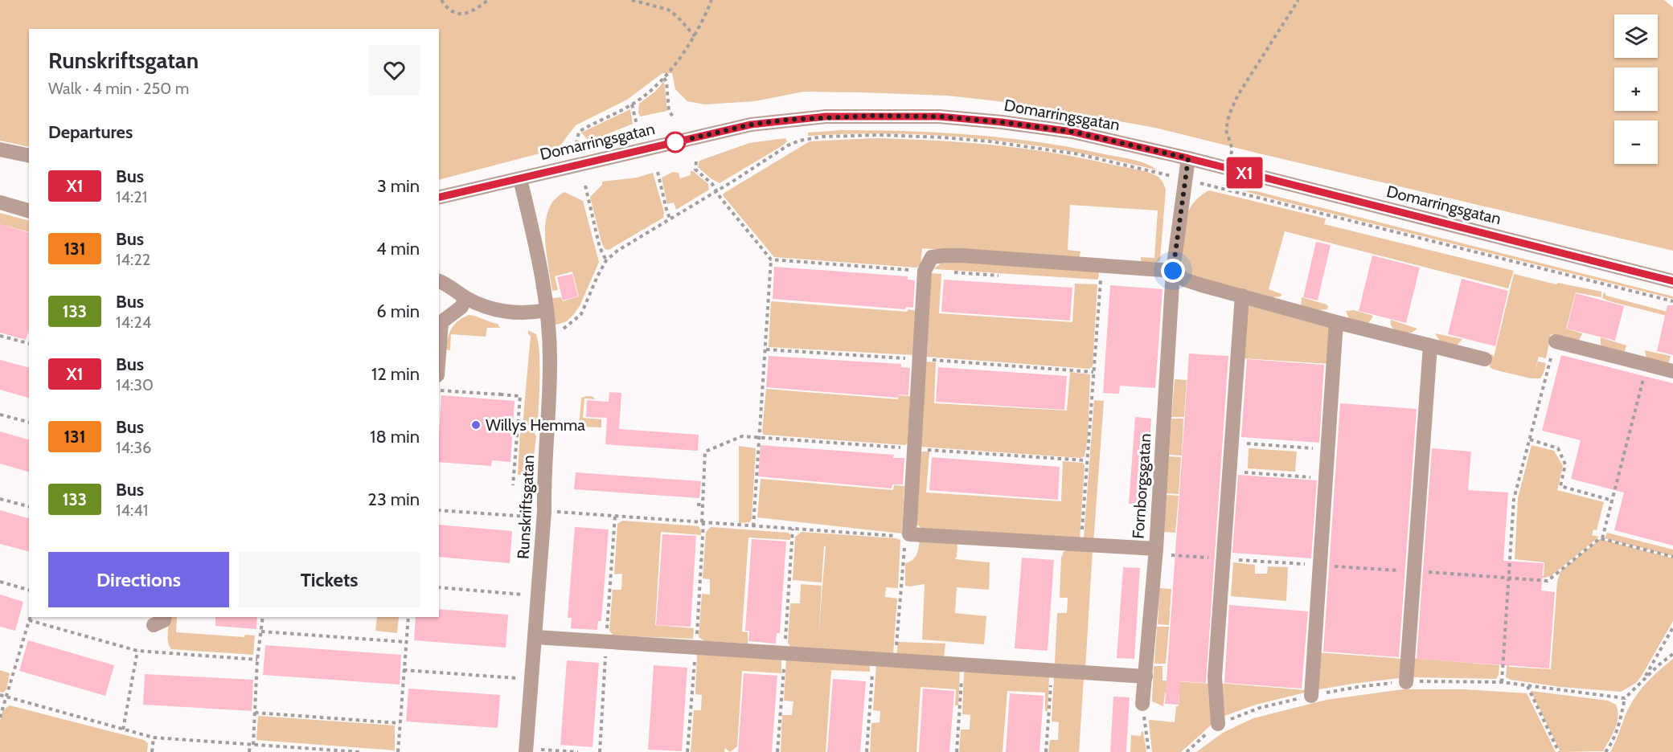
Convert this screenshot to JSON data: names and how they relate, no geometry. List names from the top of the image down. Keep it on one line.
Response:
{"streets":{"street":["Domarringsgatan","Fornborgsgatan","Runskriftsgatan"]},"crossings":[["Domarringsgatan","Fornborgsgatan"],["Domarringsgatan","Runskriftsgatan"]],"places":["Willys Hemma"],"lines":["bus line X1"],"page":{"on_map":"X1","map_buttons":["+","−"],"heading":[["Runskriftsgatan","Walk · 4 min · 250 m"],"Departures"],"list":[{"mark":"X1","name":"Bus","note":"14:21","value":"3 min"},{"mark":"131","name":"Bus","note":"14:22","value":"4 min"},{"mark":"133","name":"Bus","note":"14:24","value":"6 min"},{"mark":"X1","name":"Bus","note":"14:30","value":"12 min"},{"mark":"131","name":"Bus","note":"14:36","value":"18 min"},{"mark":"133","name":"Bus","note":"14:41","value":"23 min"}],"buttons":["Directions","Tickets"]}}
